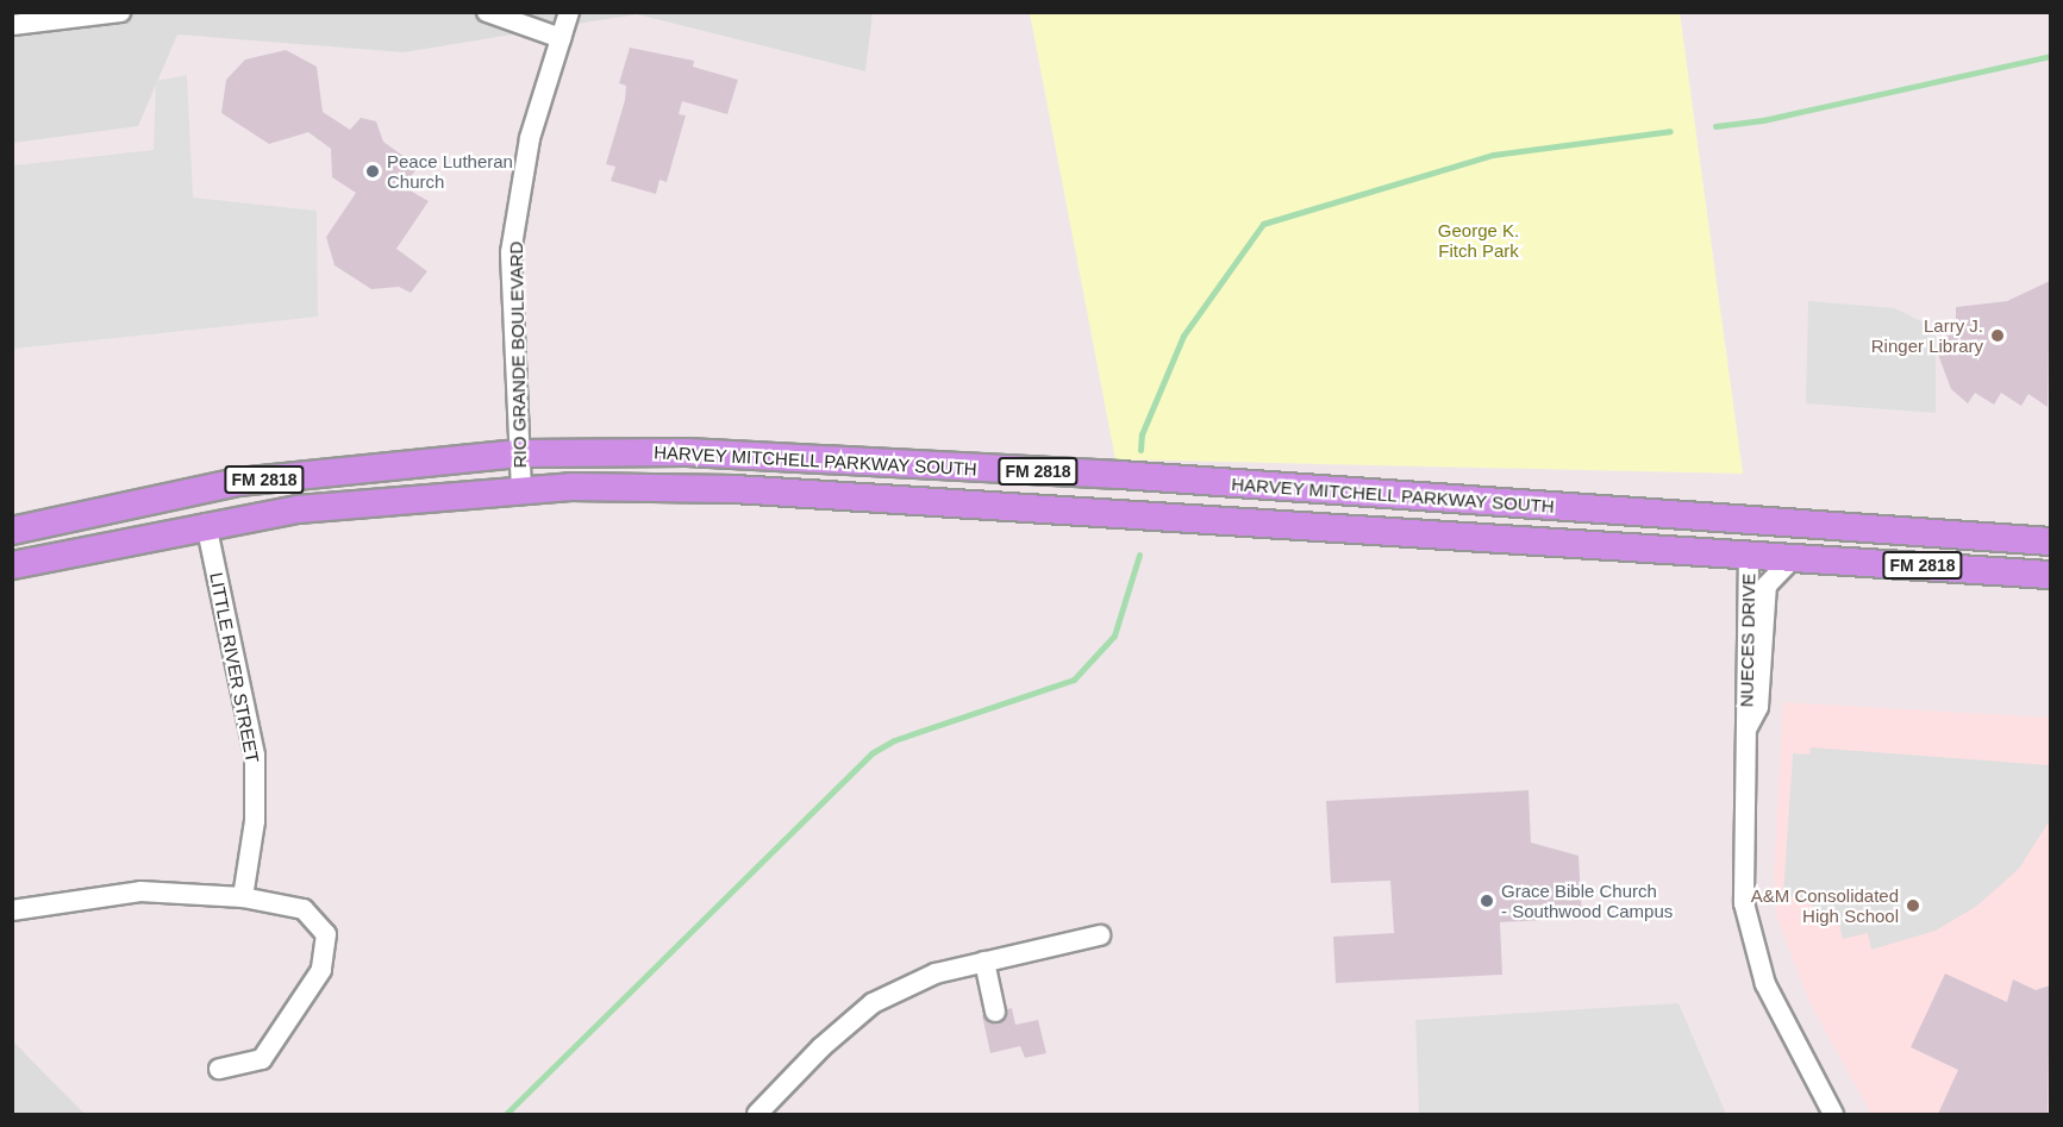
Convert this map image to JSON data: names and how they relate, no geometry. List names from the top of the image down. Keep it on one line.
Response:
{"streets":{"highway":["HARVEY MITCHELL PARKWAY SOUTH","FM 2818"],"street":["RIO GRANDE BOULEVARD","NUECES DRIVE","LITTLE RIVER STREET"]},"crossings":[["RIO GRANDE BOULEVARD","HARVEY MITCHELL PARKWAY SOUTH"],["HARVEY MITCHELL PARKWAY SOUTH","NUECES DRIVE"],["HARVEY MITCHELL PARKWAY SOUTH","LITTLE RIVER STREET"]],"parks":["George K. Fitch Park"],"places":["Peace Lutheran Church","Larry J. Ringer Library","Grace Bible Church - Southwood Campus","A&M Consolidated High School"]}
